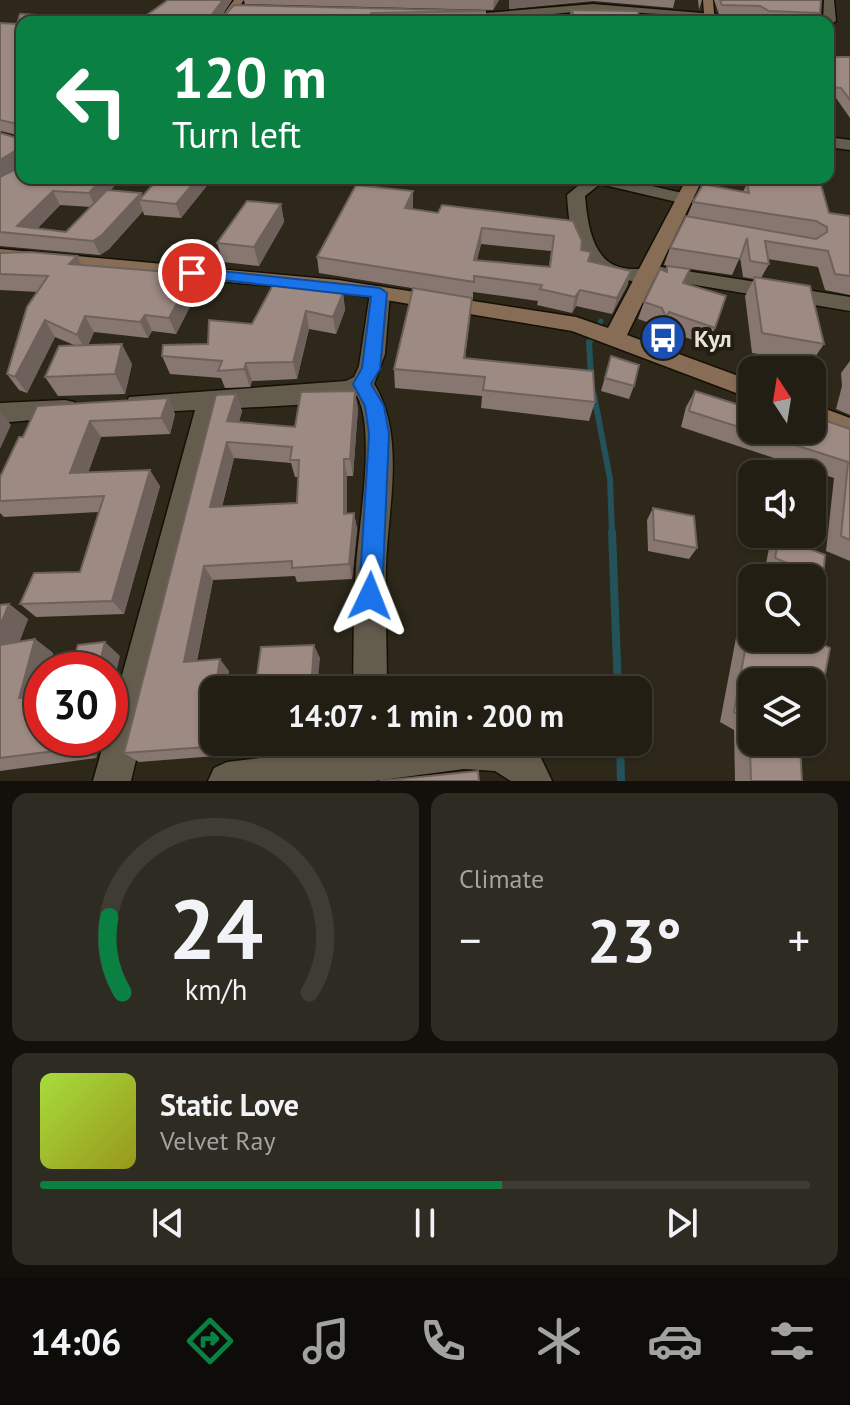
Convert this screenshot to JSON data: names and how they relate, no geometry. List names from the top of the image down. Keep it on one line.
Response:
{"places":{"bus stop":["Кул"]},"north":"top","page":{"turn":["120 m","Turn left"],"limit":"30","trip":"14:07 · 1 min · 200 m","tile":"Climate","heat":["−","23°","+"],"song":["Static Love","Velvet Ray"],"tabs":"14:06","gauge":["24","km/h"]}}
